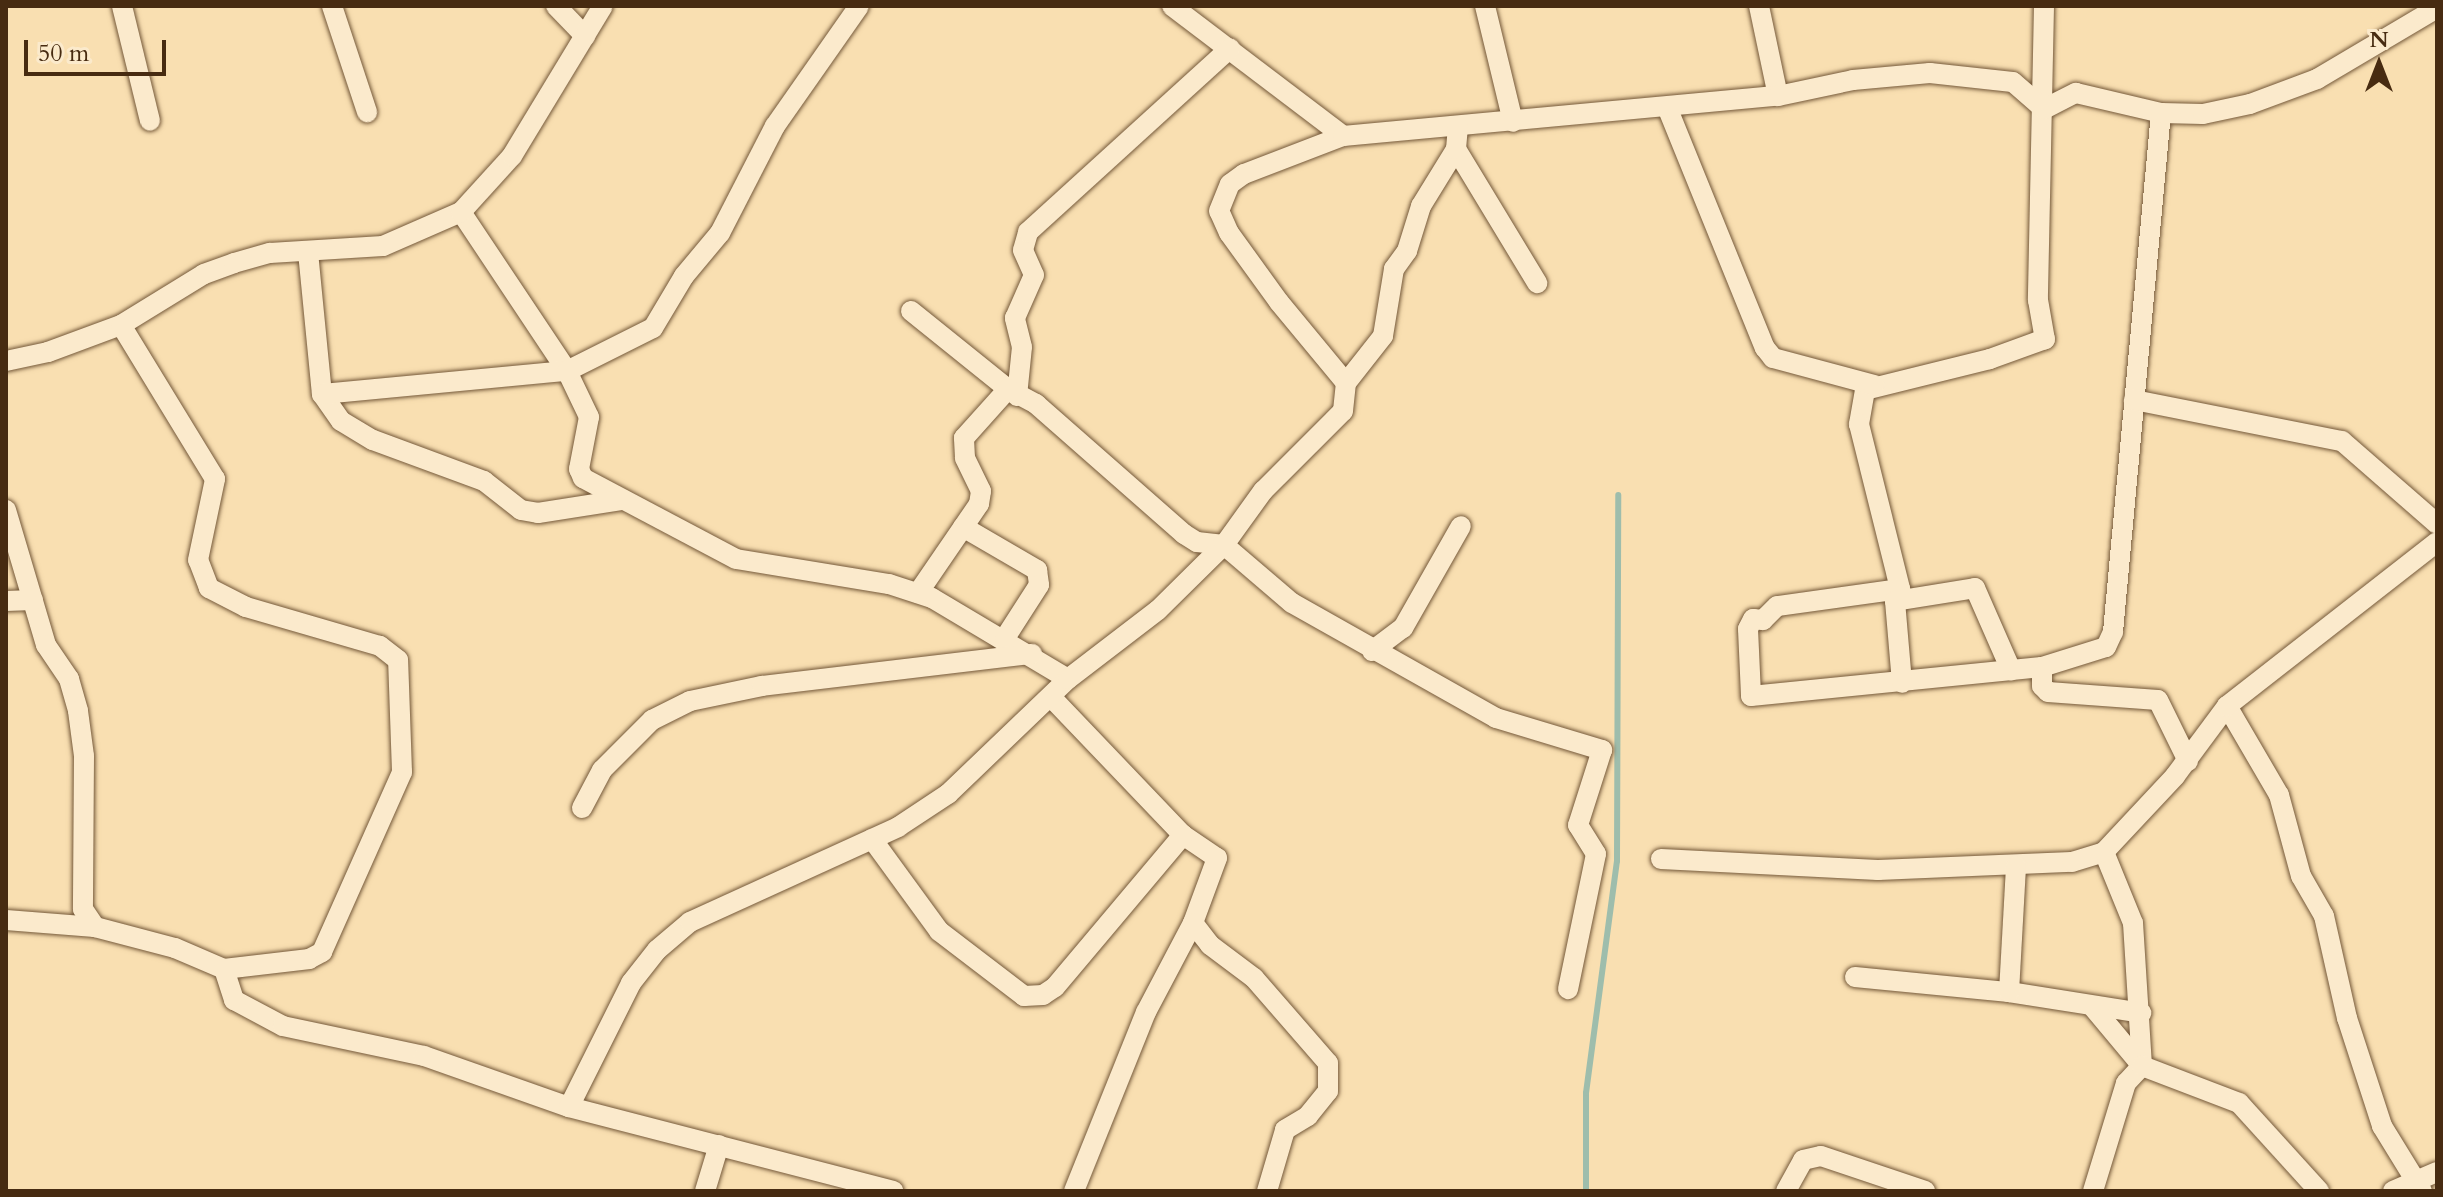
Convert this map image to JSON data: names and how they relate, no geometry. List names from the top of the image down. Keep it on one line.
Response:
{"scale_bar":"50 m","north":"top"}
